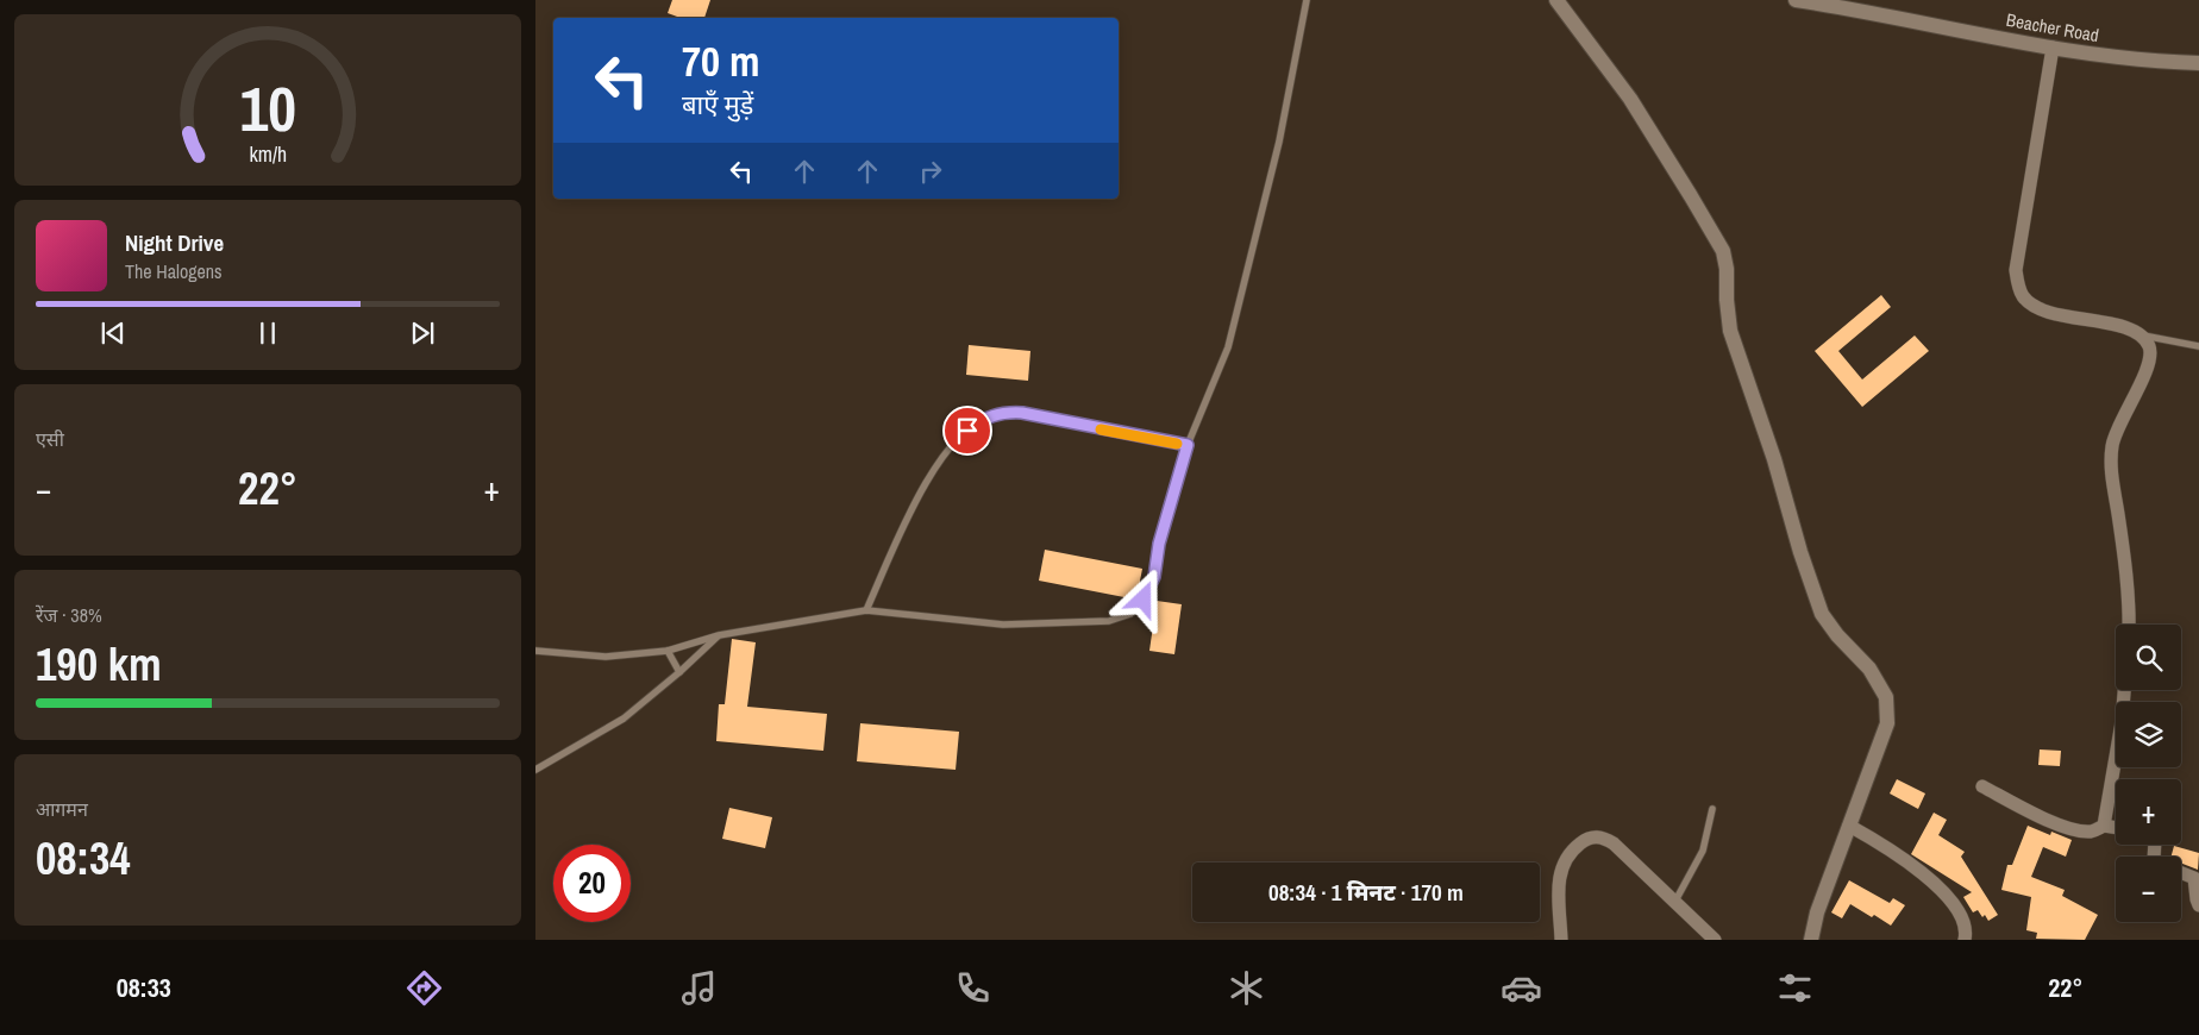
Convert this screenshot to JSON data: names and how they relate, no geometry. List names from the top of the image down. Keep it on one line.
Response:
{"streets":{"street":["Beacher Road"]},"page":{"turn":["70 m","बाएँ मुड़ें"],"song":["Night Drive","The Halogens"],"tile":["एसी",["रेंज · 38%","190 km"],["आगमन","08:34"]],"heat":["−","22°","+"],"map_buttons":["+","−"],"limit":"20","trip":"08:34 · 1 मिनट · 170 m","tabs":["08:33","22°"],"gauge":["10","km/h"]}}
